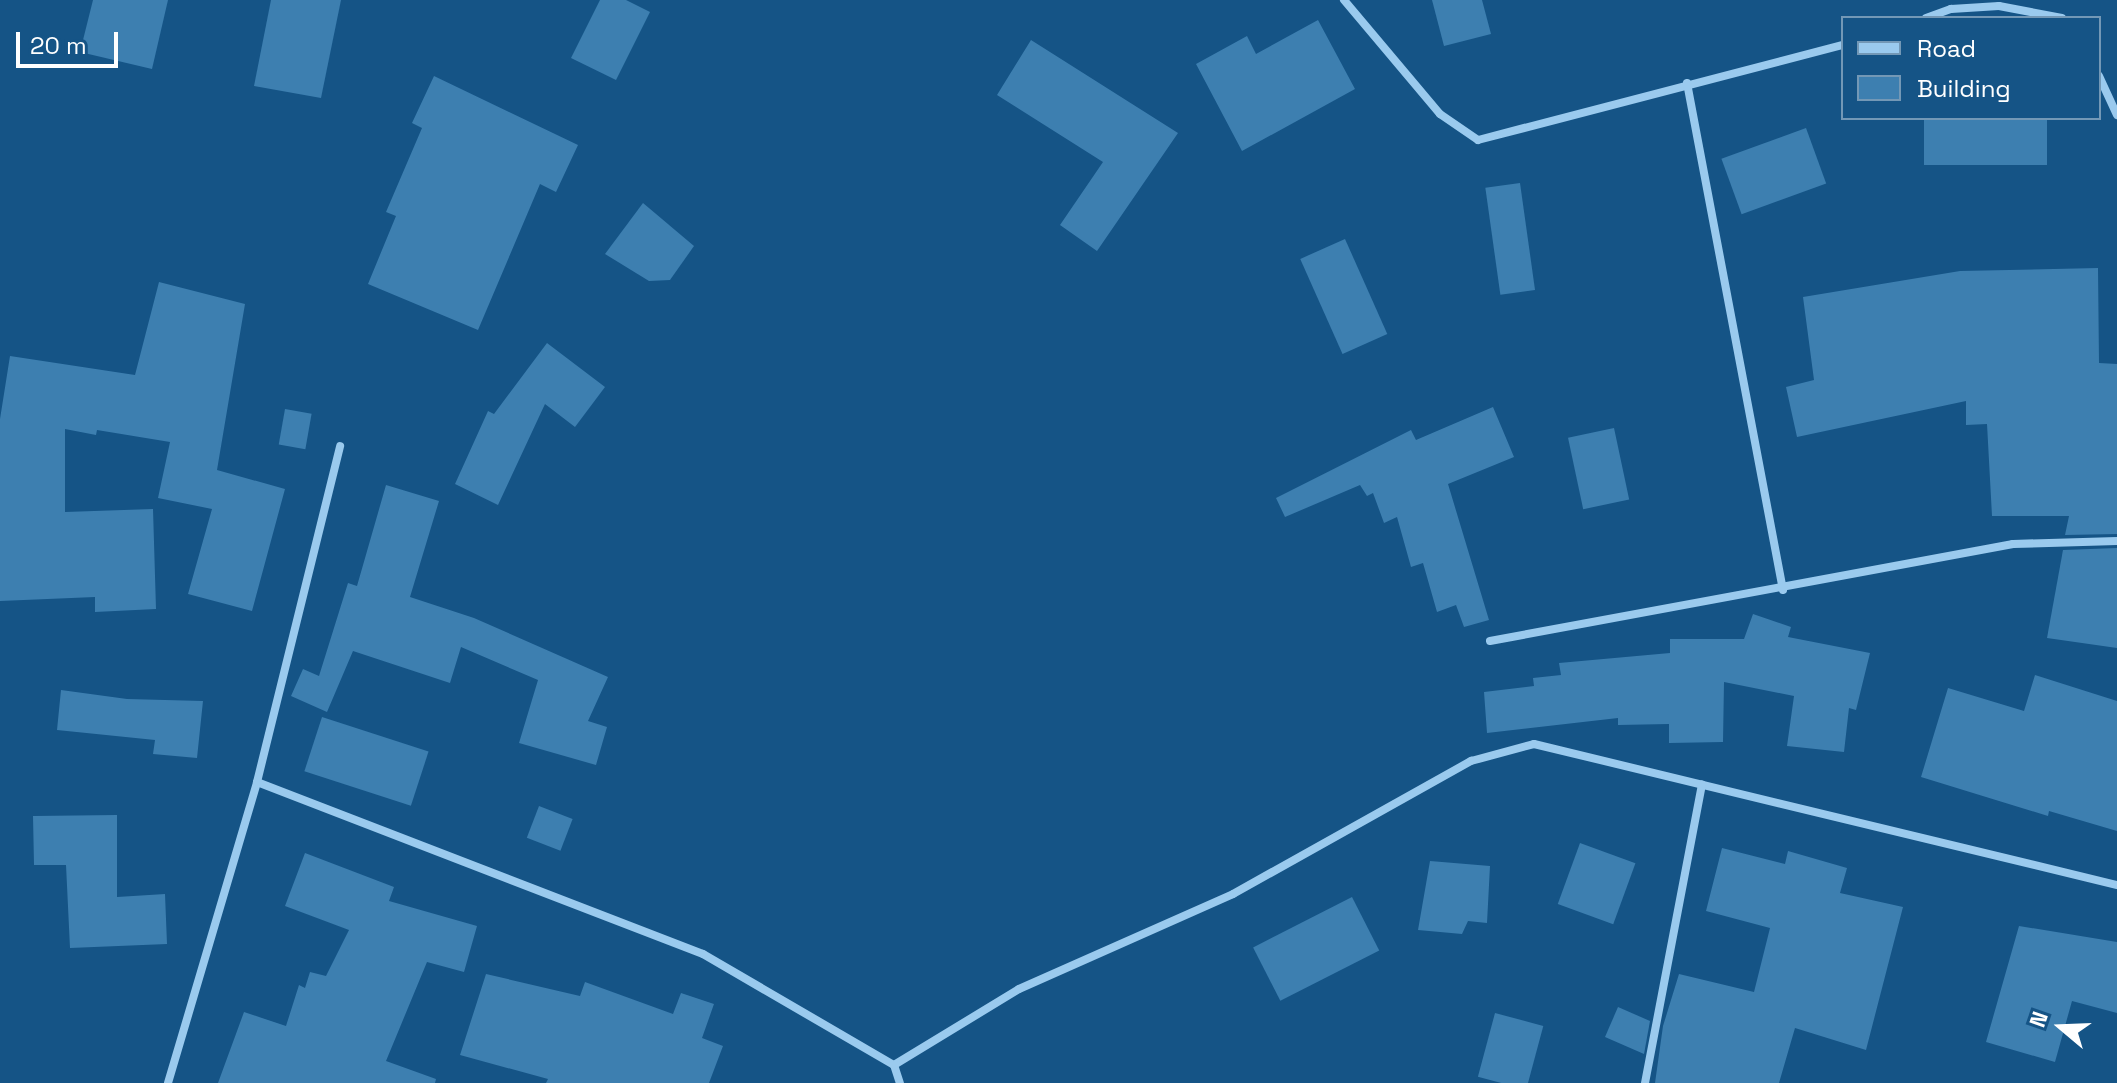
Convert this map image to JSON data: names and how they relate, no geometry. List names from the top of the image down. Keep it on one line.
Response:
{"legend":["Road","Building"],"scale_bar":"20 m","north":"left"}
